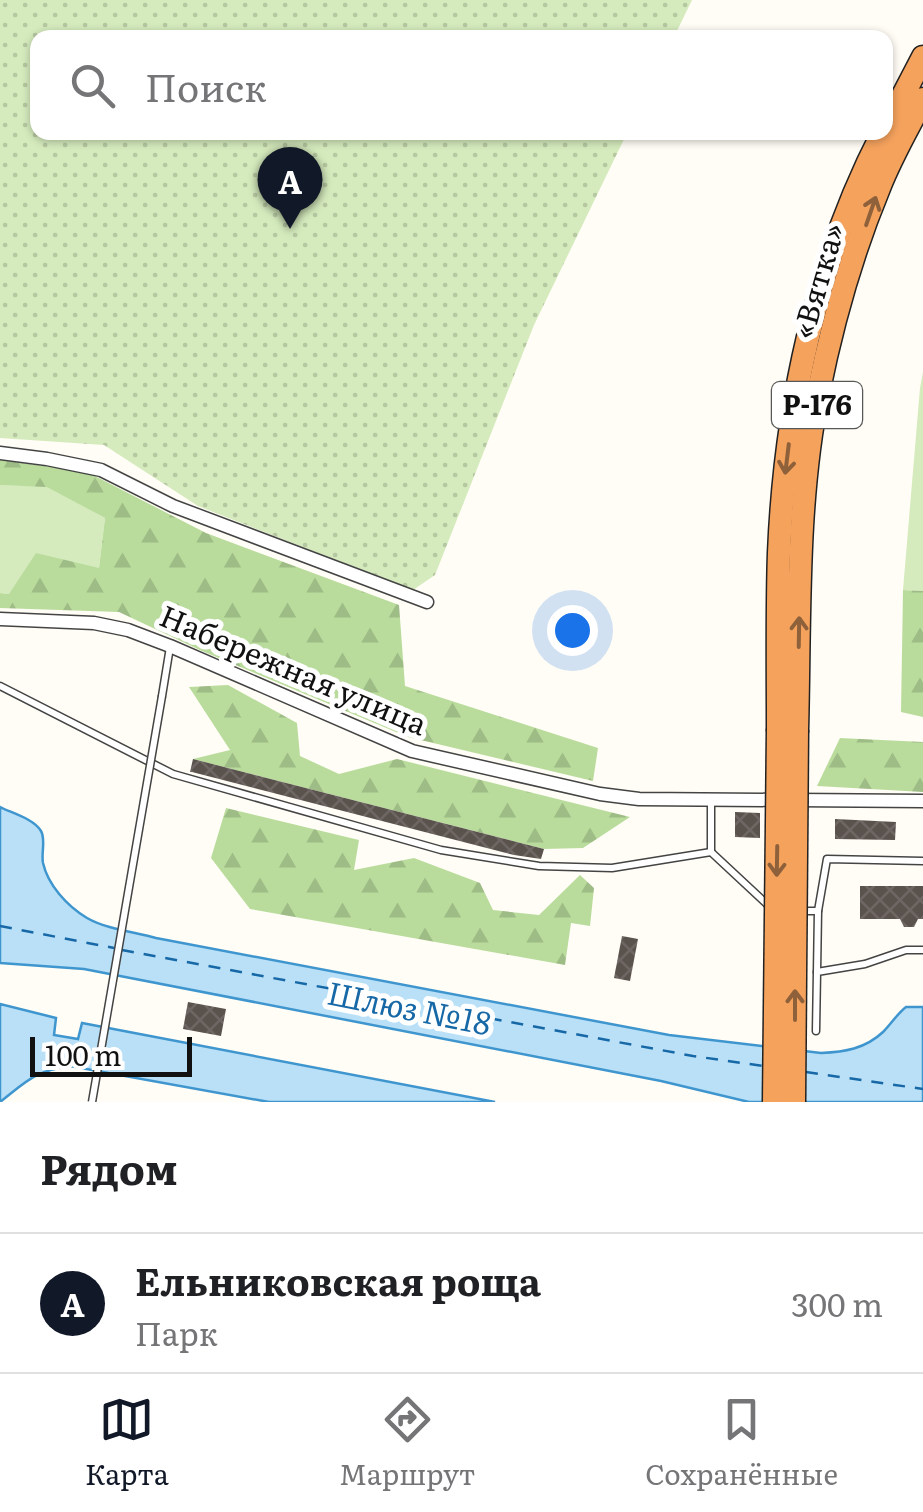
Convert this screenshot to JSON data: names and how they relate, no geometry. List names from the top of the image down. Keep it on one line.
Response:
{"streets":{"highway":["«Вятка»","Р-176"],"street":["Набережная улица"]},"crossings":[["«Вятка»","Р-176"]],"water":["Шлюз №18"],"scale_bar":"100 m","page":{"search":"Поиск","pins":"A","scale":"100 m","heading":"Рядом","list":[{"mark":"A","name":"Ельниковская роща","note":"Парк","value":"300 m"}],"nav":["Карта","Маршрут","Сохранённые"]}}
